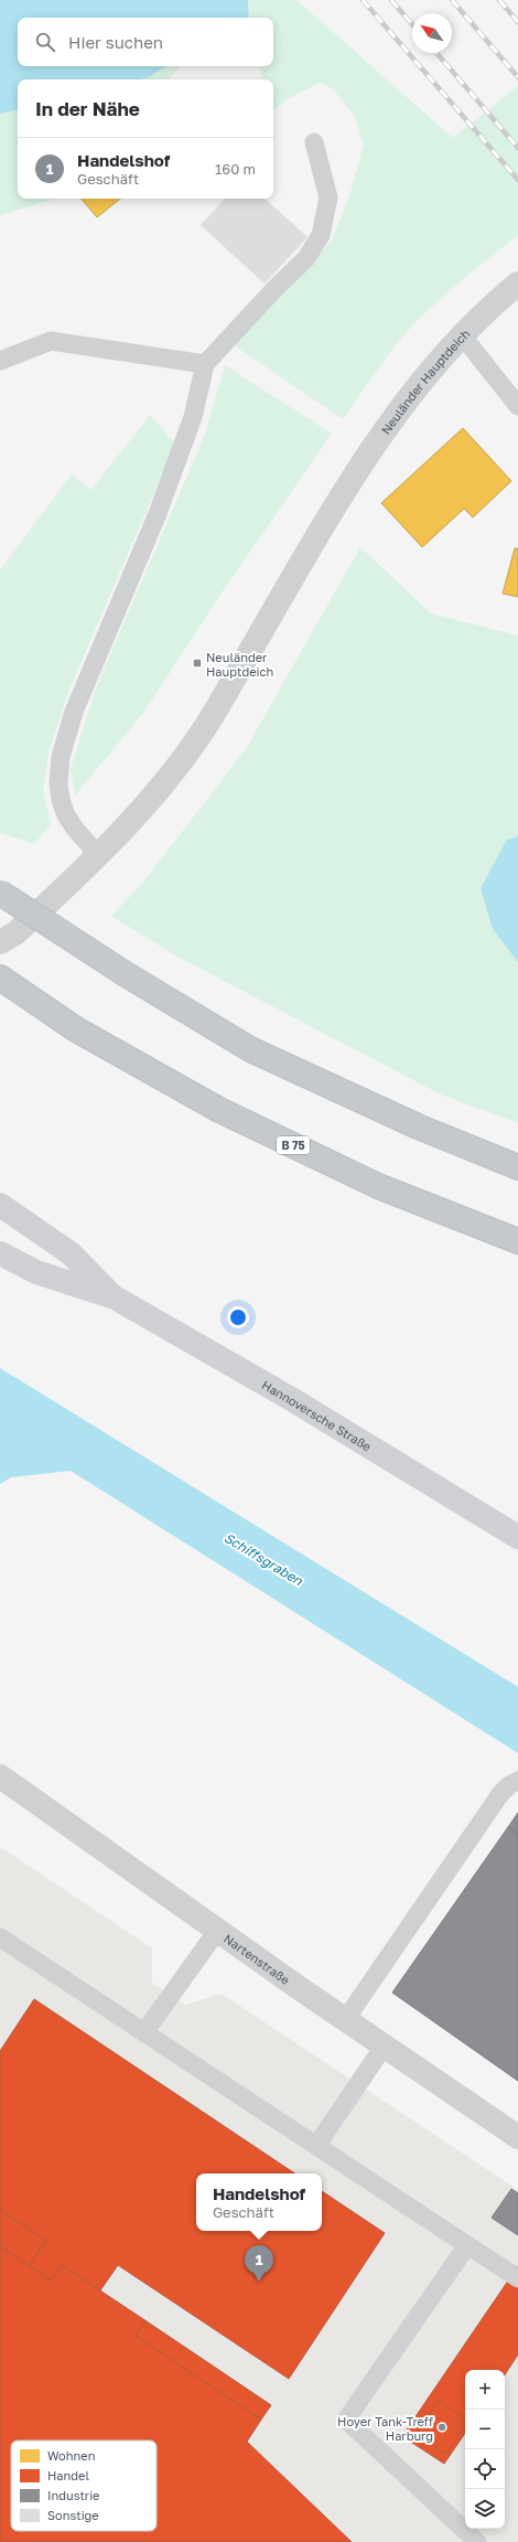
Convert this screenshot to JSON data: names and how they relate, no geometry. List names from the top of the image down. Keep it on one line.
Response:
{"streets":{"highway":["B 75"],"main road":["Hannoversche Straße"],"street":["Neuländer Hauptdeich","Nartenstraße"]},"water":["Schiffsgraben"],"places":{"transit":["Neuländer Hauptdeich"],"other":["Hoyer Tank-Treff Harburg"]},"legend":["Wohnen","Handel","Industrie","Sonstige"],"north":"top left","page":{"search":"Hier suchen","heading":"In der Nähe","list":[{"mark":"1","name":"Handelshof","note":"Geschäft","value":"160 m"}],"popup":["Handelshof","Geschäft"],"pins":"1","map_buttons":["+","−"]}}
